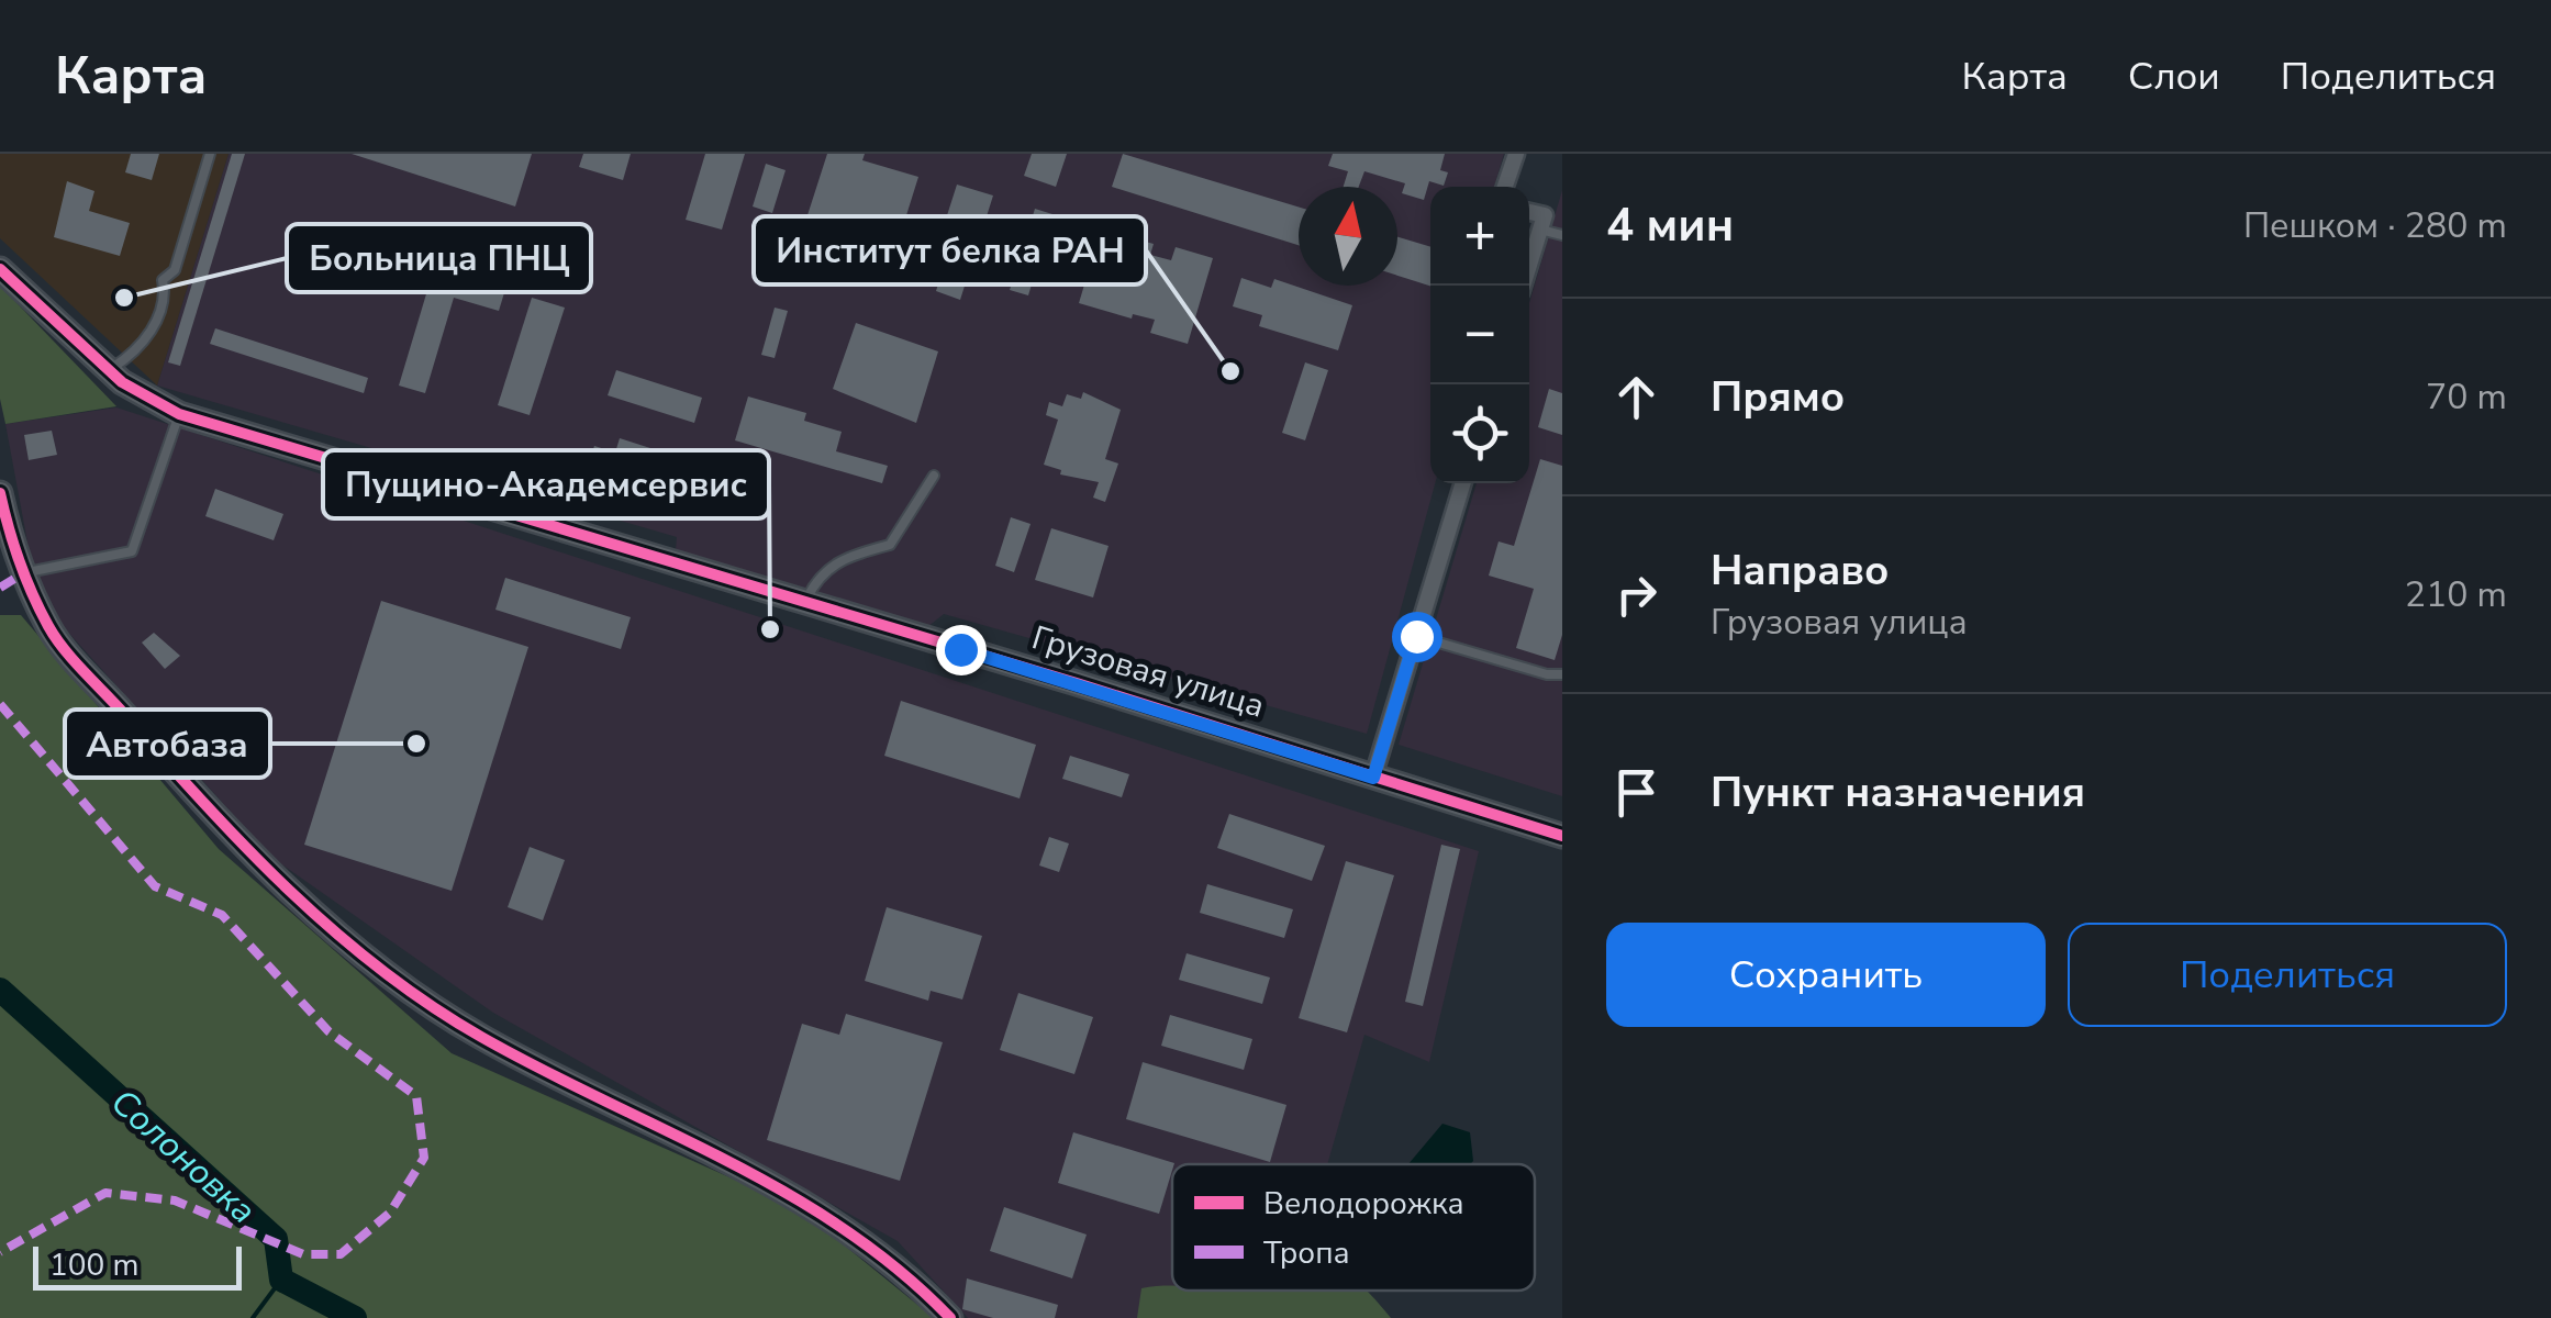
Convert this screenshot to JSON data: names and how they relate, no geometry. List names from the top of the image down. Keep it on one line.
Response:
{"streets":{"street":["Грузовая улица"]},"water":["Солоновка"],"places":["Больница ПНЦ","Институт белка РАН","Пущино-Академсервис","Автобаза"],"legend":["Велодорожка","Тропа"],"scale_bar":"100 m","north":"top","page":{"header":"Карта","nav":["Карта","Слои","Поделиться"],"heading":["4 мин","Пешком · 280 m"],"map_buttons":["+","−"],"list":[["Прямо","70 m"],["Направо","Грузовая улица","210 m"],"Пункт назначения"],"buttons":["Сохранить","Поделиться"],"scale":"100 m"}}
